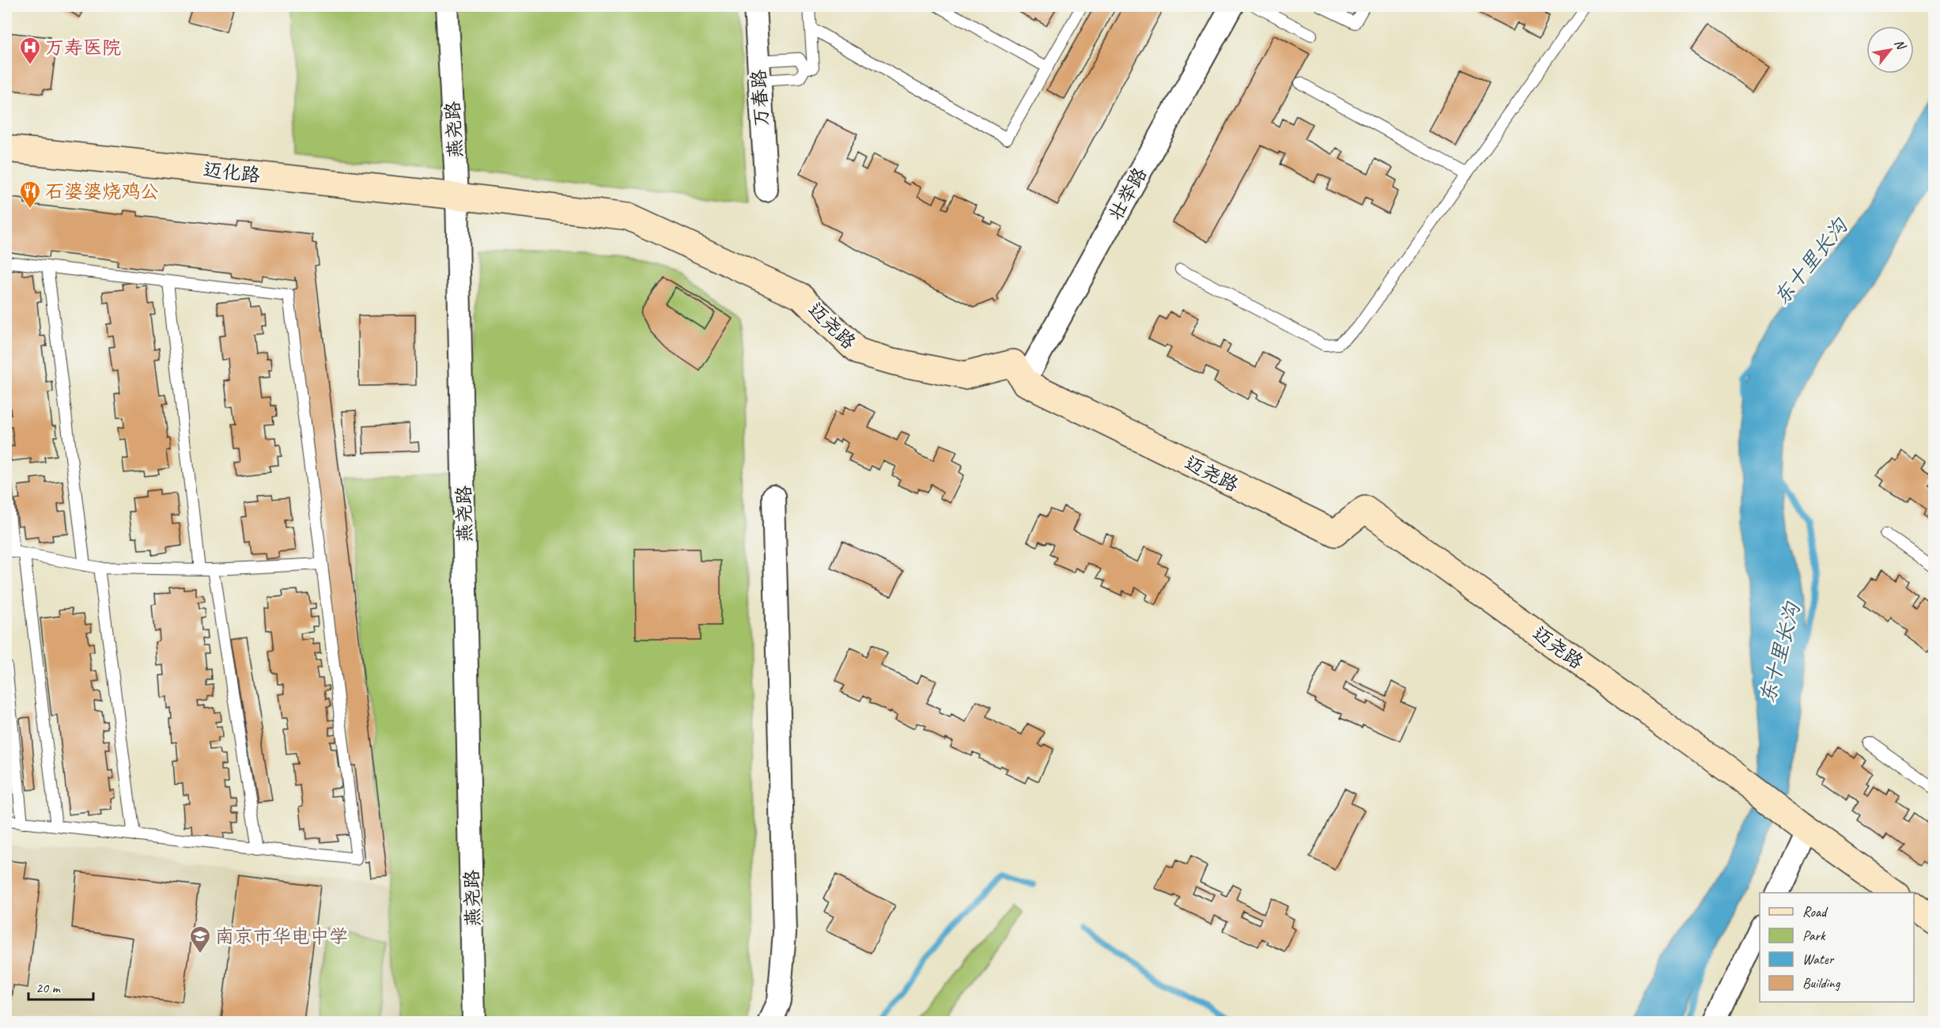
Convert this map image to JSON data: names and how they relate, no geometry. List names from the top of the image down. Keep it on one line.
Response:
{"streets":{"street":["万春路","燕尧路","迈化路","壮举路","迈尧路"]},"crossings":[["燕尧路","迈化路"],["燕尧路","迈尧路"],["迈化路","迈尧路"],["壮举路","迈尧路"]],"water":["东十里长沟"],"places":{"hospital":["万寿医院"],"restaurant":["石婆婆烧鸡公"],"school or university":["南京市华电中学"]},"legend":["Road","Park","Water","Building"],"scale_bar":"20 m","north":"top right"}
